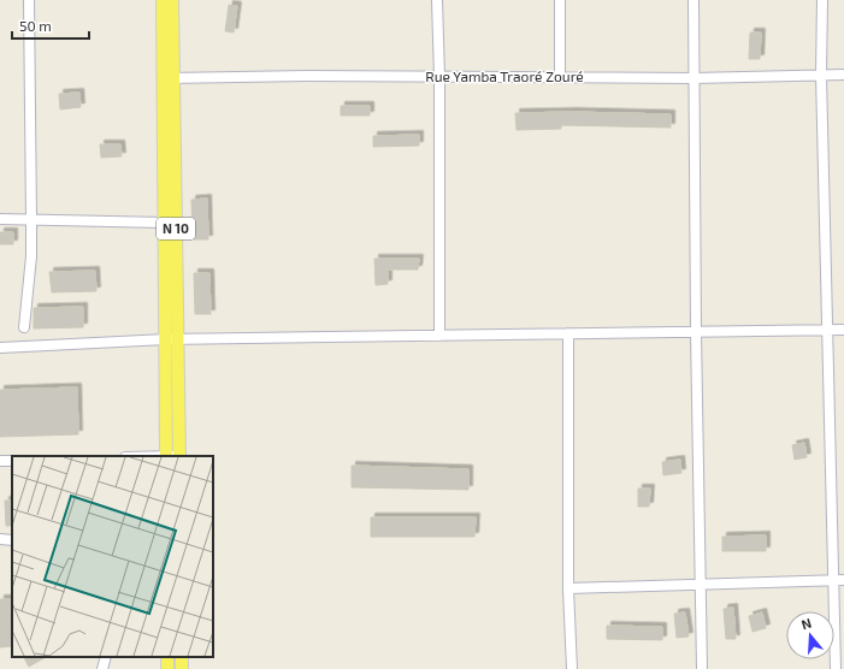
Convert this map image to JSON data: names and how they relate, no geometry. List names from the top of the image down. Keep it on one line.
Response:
{"streets":{"main road":["N 10"],"street":["Rue Yamba Traoré Zouré"]},"crossings":[["Rue Yamba Traoré Zouré","N 10"]],"scale_bar":"50 m","north":"top"}
